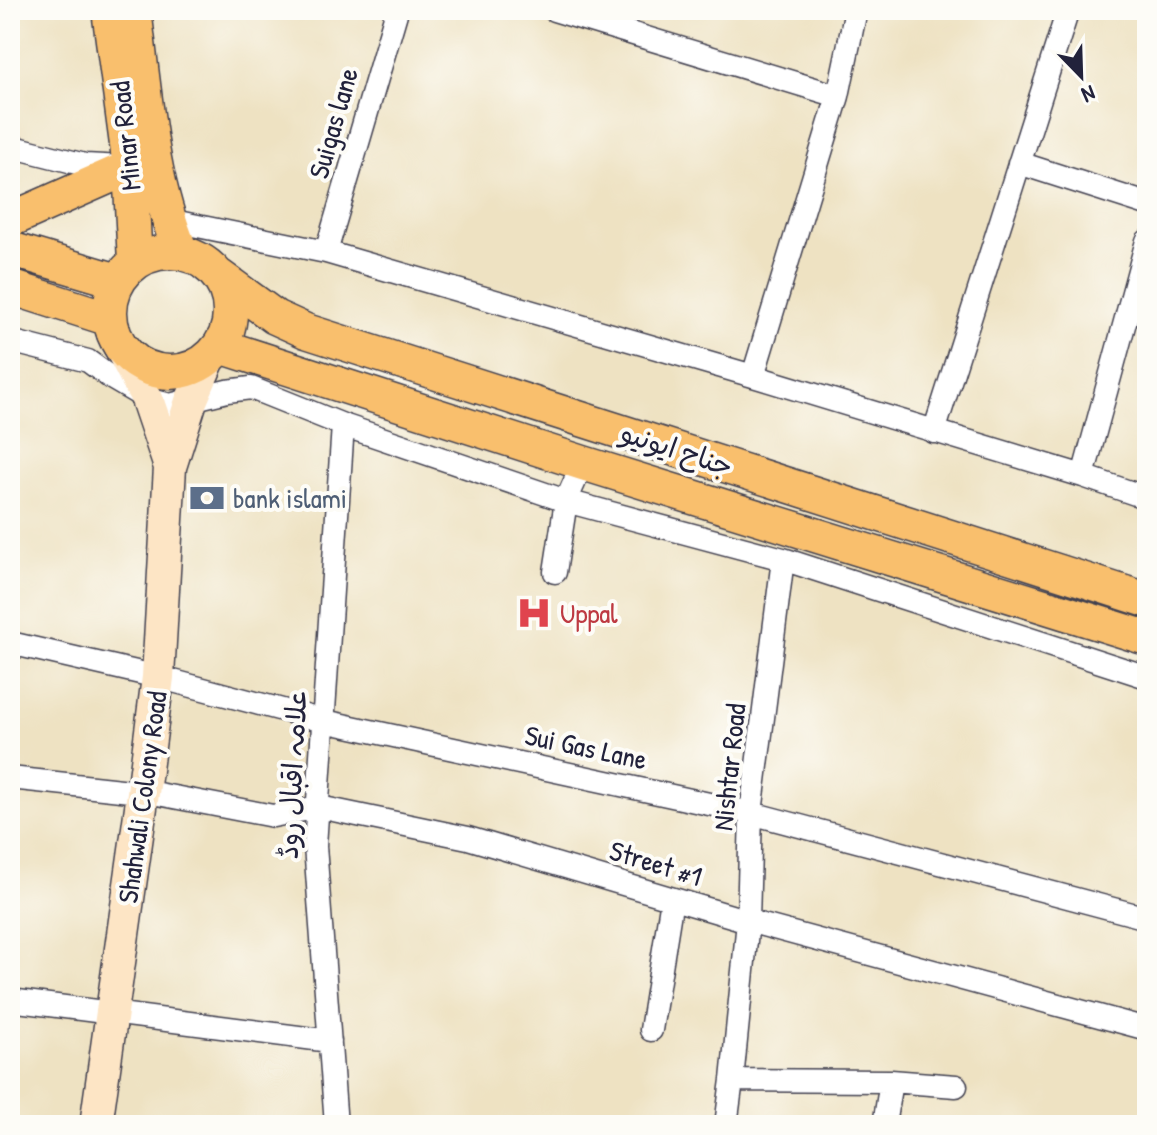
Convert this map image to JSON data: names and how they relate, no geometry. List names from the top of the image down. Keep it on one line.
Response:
{"streets":{"main road":["Minar Road","جناح ایونیو","Shahwali Colony Road"],"street":["Suigas lane","Sui Gas Lane","Nishtar Road","علامہ اقبال روڈ","Street #1"]},"crossings":[["Minar Road","جناح ایونیو"],["Minar Road","Shahwali Colony Road"],["جناح ایونیو","Shahwali Colony Road"],["Sui Gas Lane","Nishtar Road"],["Sui Gas Lane","علامہ اقبال روڈ"],["Sui Gas Lane","Shahwali Colony Road"],["Nishtar Road","Street #1"],["علامہ اقبال روڈ","Street #1"],["Shahwali Colony Road","Street #1"]],"places":{"bank":["bank islami"],"hospital":["Uppal"]},"north":"bottom right"}
